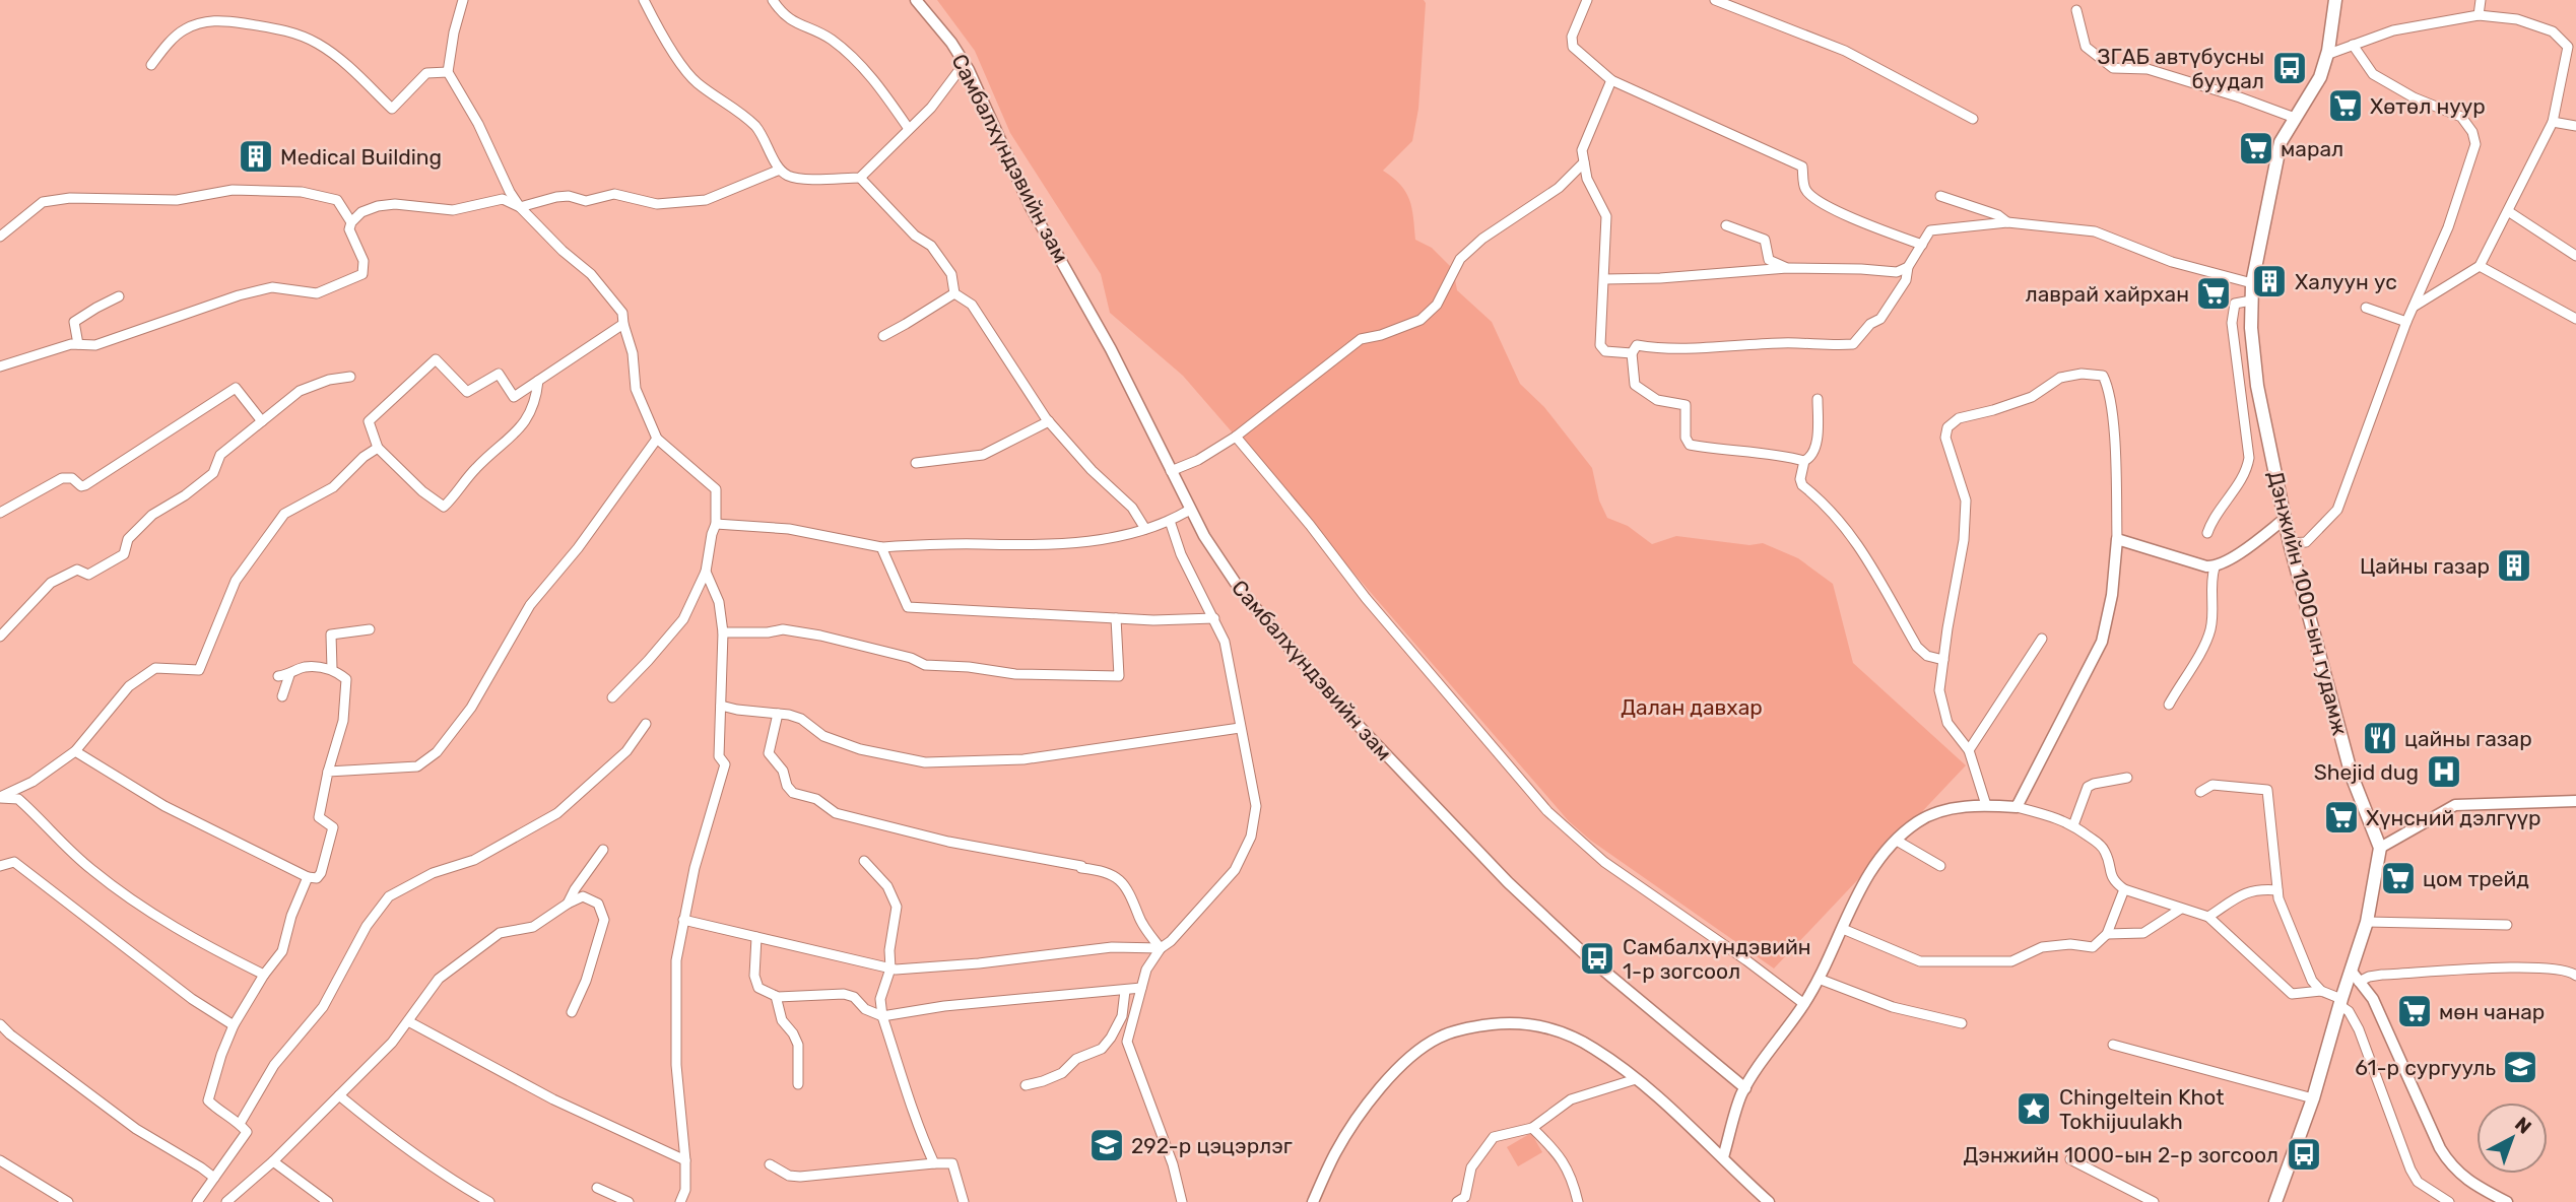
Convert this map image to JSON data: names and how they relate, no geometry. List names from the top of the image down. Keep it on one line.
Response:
{"streets":{"main road":["Дэнжийн 1000-ын гудамж"],"street":["Самбалхүндэвийн зам"]},"parks":["Далан давхар"],"places":{"bus stop":["ЗГАБ автүбусны буудал","Самбалхүндэвийн 1-р зогсоол","Дэнжийн 1000-ын 2-р зогсоол"],"supermarket":["Хөтөл нуур","марал","лаврай хайрхан","Хүнсний дэлгүүр","цом трейд","мөн чанар"],"building":["Medical Building","Халуун ус","Цайны газар"],"restaurant":["цайны газар"],"hospital":["Shejid dug"],"school or university":["61-р сургууль","292-р цэцэрлэг"],"place":["Chingeltein Khot Tokhijuulakh"]},"north":"top right"}
